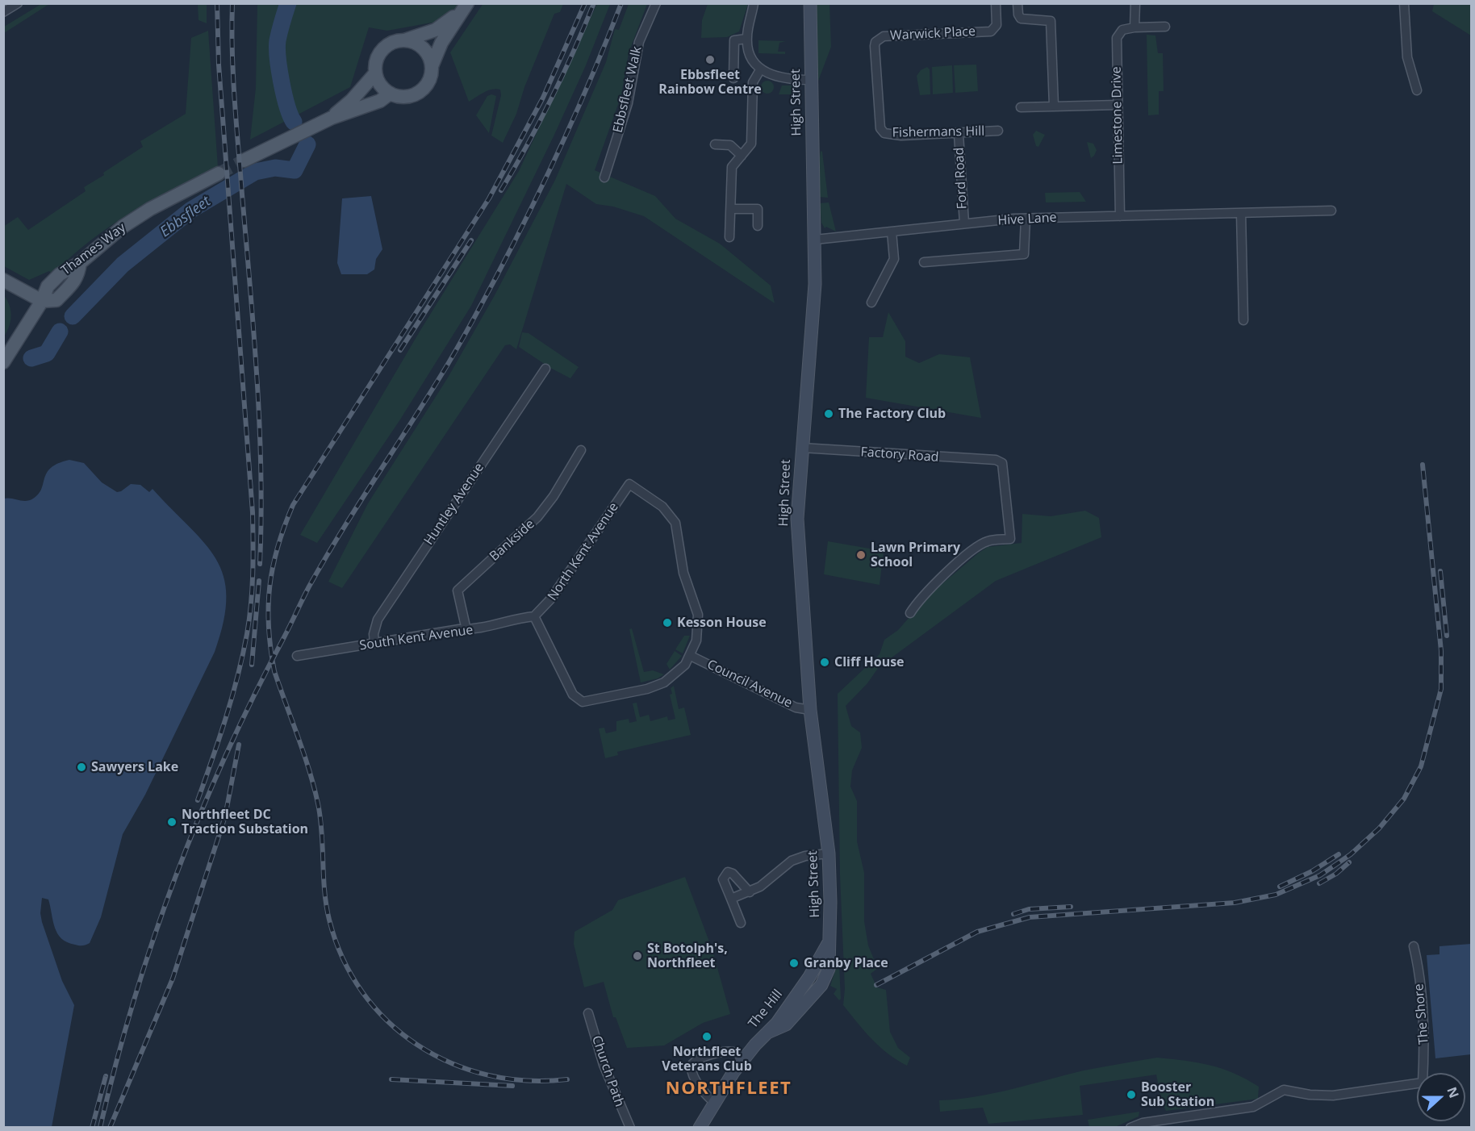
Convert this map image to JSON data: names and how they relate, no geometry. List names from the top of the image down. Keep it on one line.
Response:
{"streets":{"main road":["High Street","Thames Way","The Hill"],"street":["Warwick Place","Ebbsfleet Walk","Limestone Drive","Fishermans Hill","Ford Road","Hive Lane","Factory Road","Huntley Avenue","Bankside","North Kent Avenue","South Kent Avenue","Council Avenue","The Shore","Church Path"]},"crossings":[["Warwick Place","Fishermans Hill"],["High Street","Hive Lane"],["High Street","Factory Road"],["High Street","Council Avenue"],["High Street","The Hill"],["Limestone Drive","Hive Lane"],["Fishermans Hill","Ford Road"],["Ford Road","Hive Lane"],["Huntley Avenue","South Kent Avenue"],["Bankside","South Kent Avenue"],["North Kent Avenue","South Kent Avenue"],["North Kent Avenue","Council Avenue"]],"districts":["NORTHFLEET"],"water":["Ebbsfleet"],"places":["Ebbsfleet Rainbow Centre","The Factory Club","Lawn Primary School","Kesson House","Cliff House","Sawyers Lake","Northfleet DC Traction Substation","St Botolph's, Northfleet","Granby Place","Northfleet Veterans Club","Booster Sub Station"],"north":"right"}
